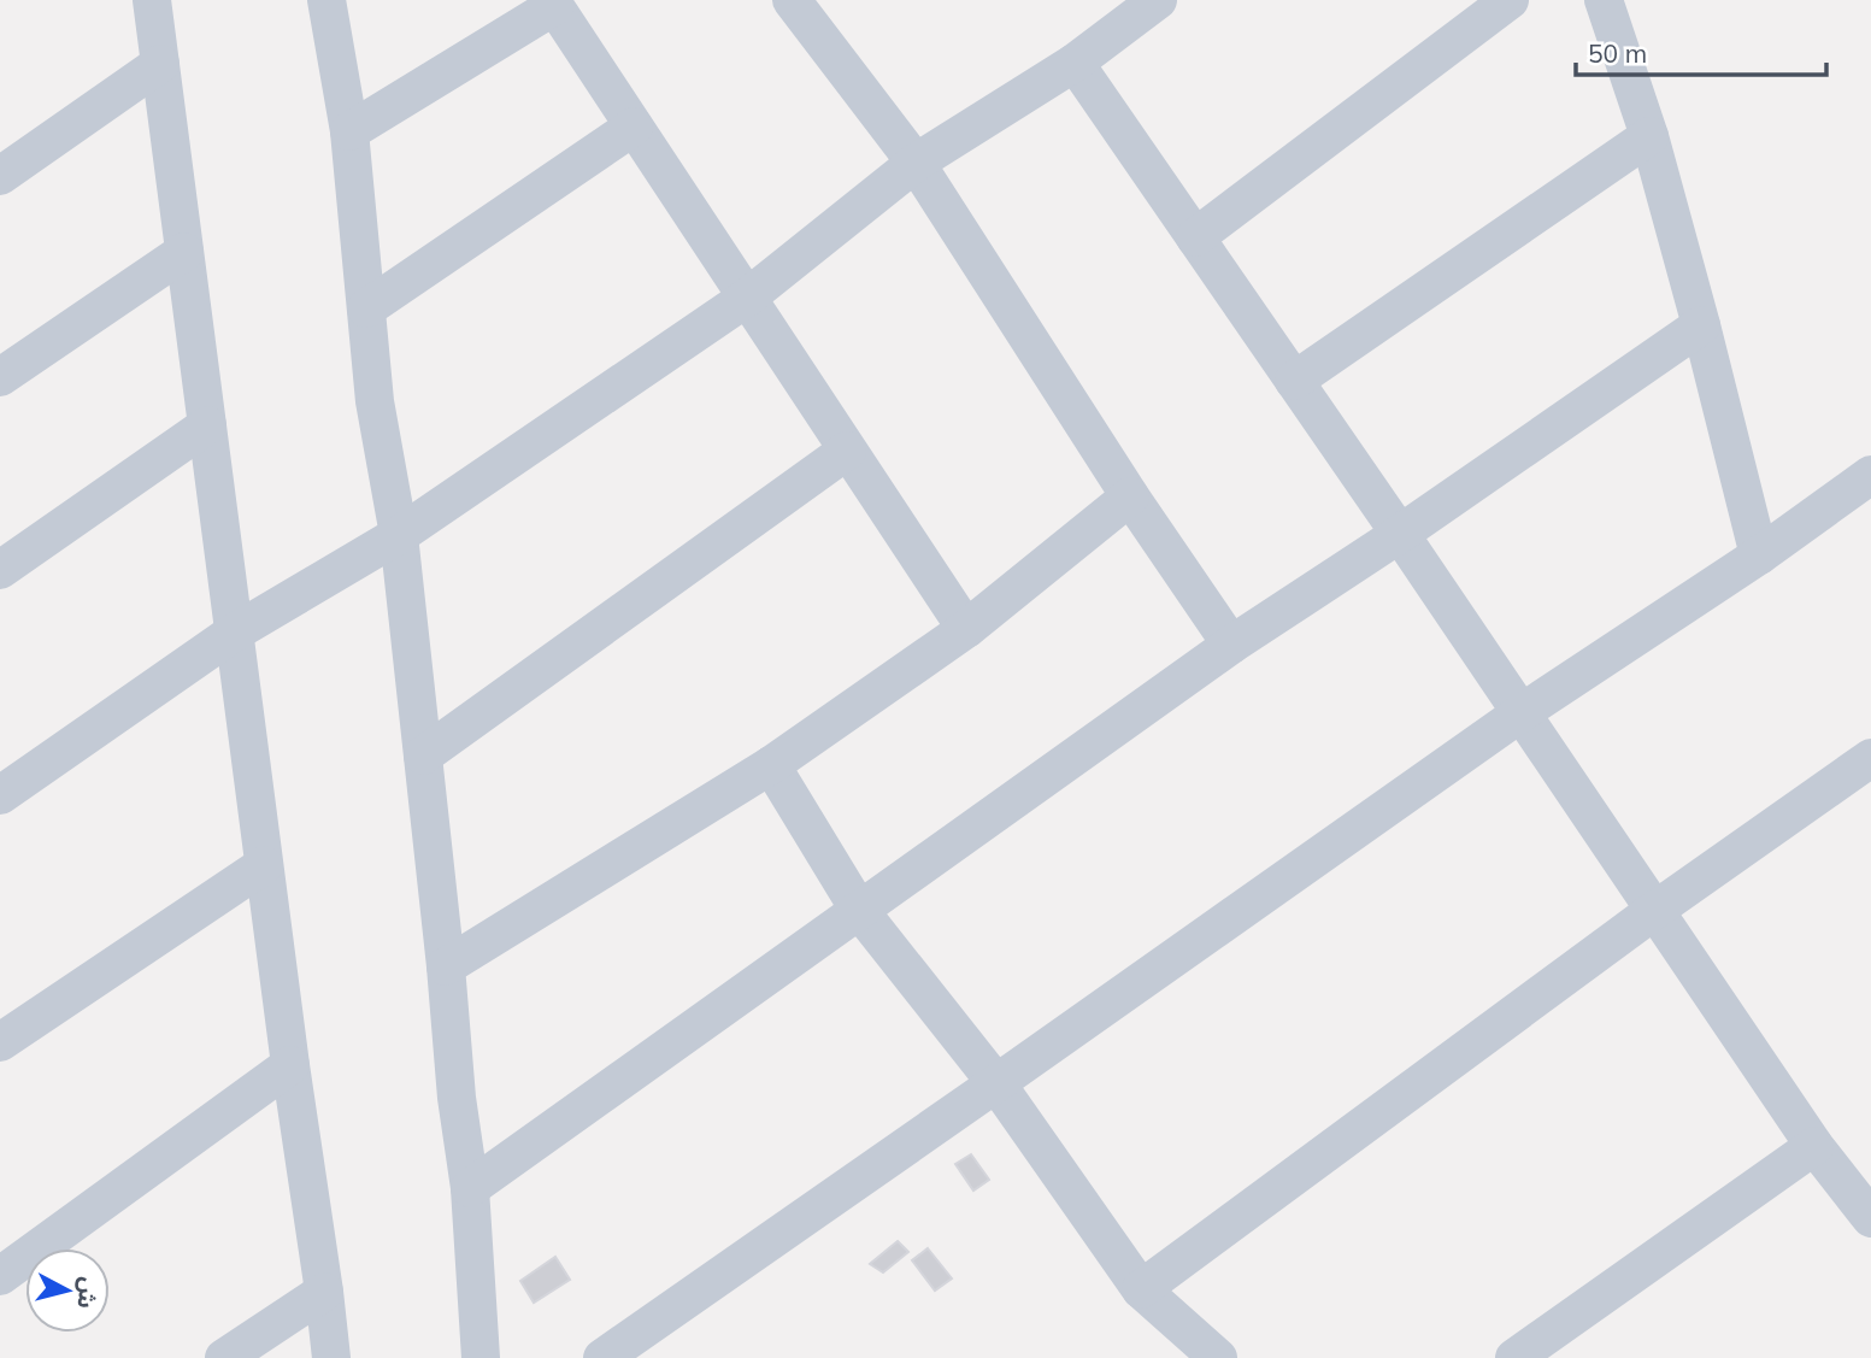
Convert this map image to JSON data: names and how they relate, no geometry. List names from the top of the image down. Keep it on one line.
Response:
{"scale_bar":"50 m","north":"right"}
